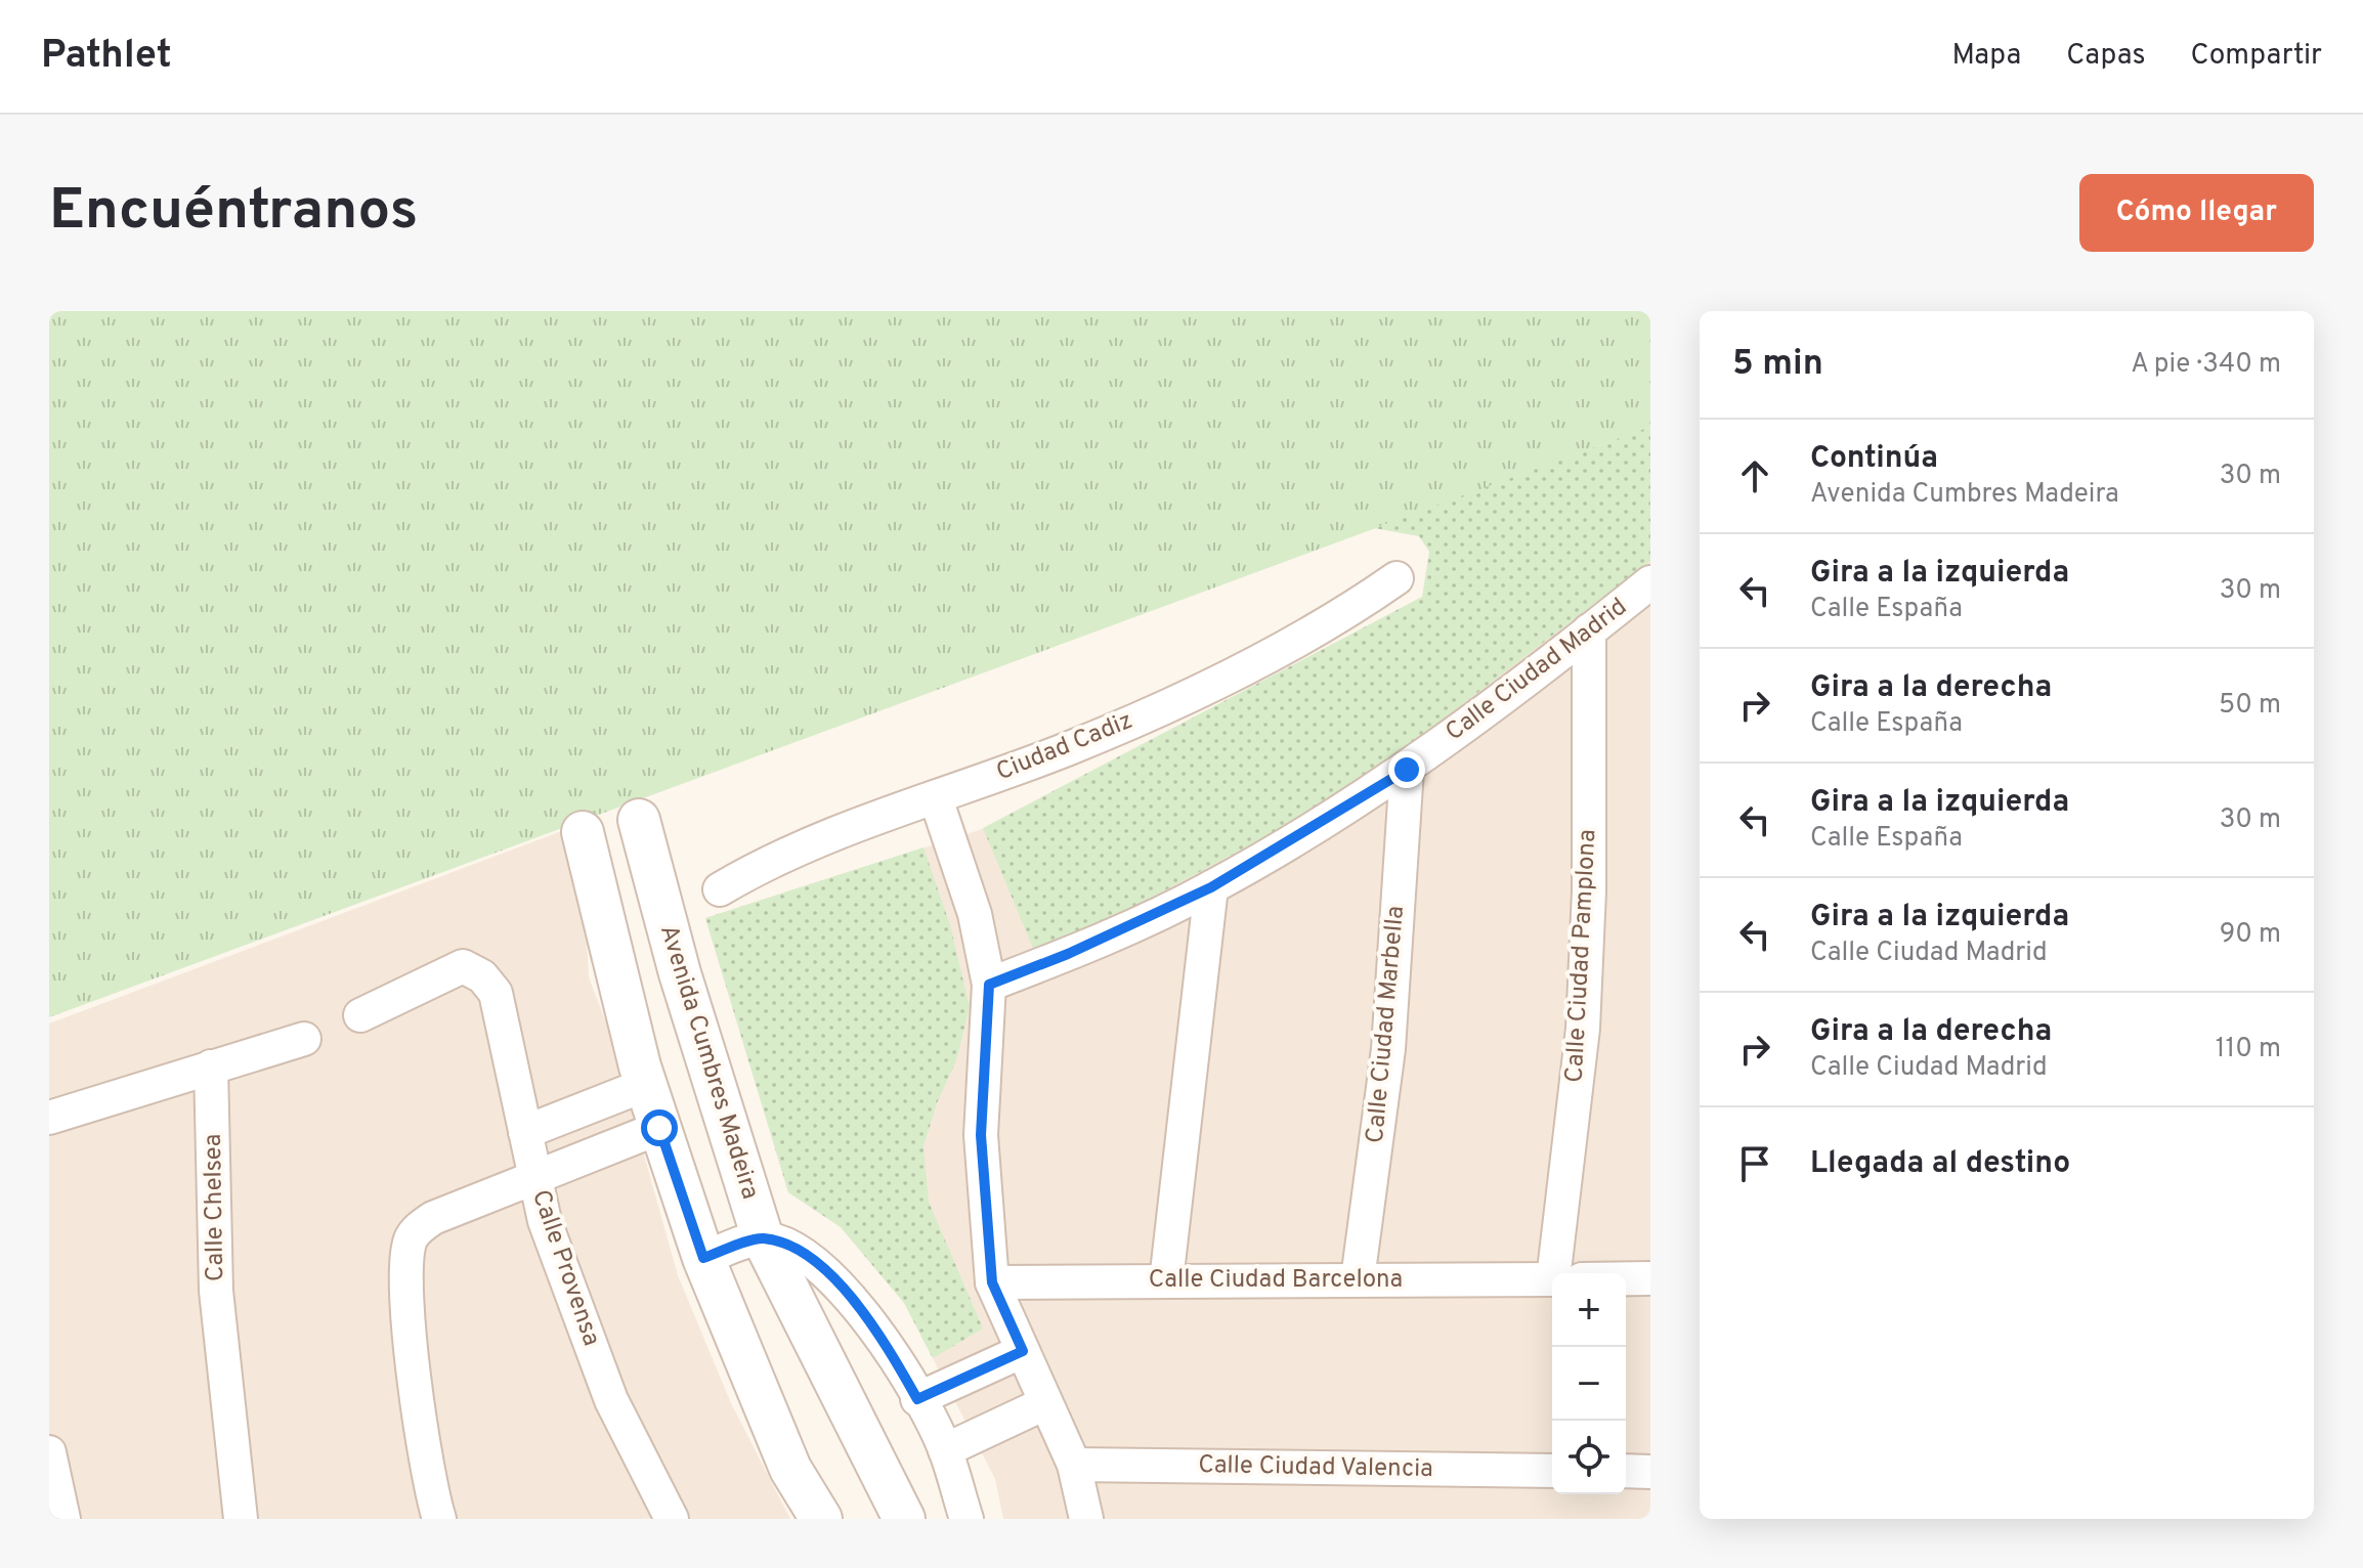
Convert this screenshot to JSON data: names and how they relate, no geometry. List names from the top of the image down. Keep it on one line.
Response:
{"streets":{"street":["Calle Ciudad Madrid","Ciudad Cadiz","Calle Ciudad Pamplona","Calle Ciudad Marbella","Avenida Cumbres Madeira","Calle Chelsea","Calle Provensa","Calle Ciudad Barcelona","Calle Ciudad Valencia"]},"crossings":[["Calle Ciudad Madrid","Calle Ciudad Pamplona"],["Calle Ciudad Madrid","Calle Ciudad Marbella"],["Calle Ciudad Marbella","Calle Ciudad Barcelona"]],"page":{"header":"Pathlet","nav":["Mapa","Capas","Compartir"],"buttons":"Cómo llegar","title":"Encuéntranos","heading":["5 min","A pie · 340 m"],"list":[["Continúa","Avenida Cumbres Madeira","30 m"],["Gira a la izquierda","Calle España","30 m"],["Gira a la derecha","Calle España","50 m"],["Gira a la izquierda","Calle España","30 m"],["Gira a la izquierda","Calle Ciudad Madrid","90 m"],["Gira a la derecha","Calle Ciudad Madrid","110 m"],"Llegada al destino"],"map_buttons":["+","−"]}}
